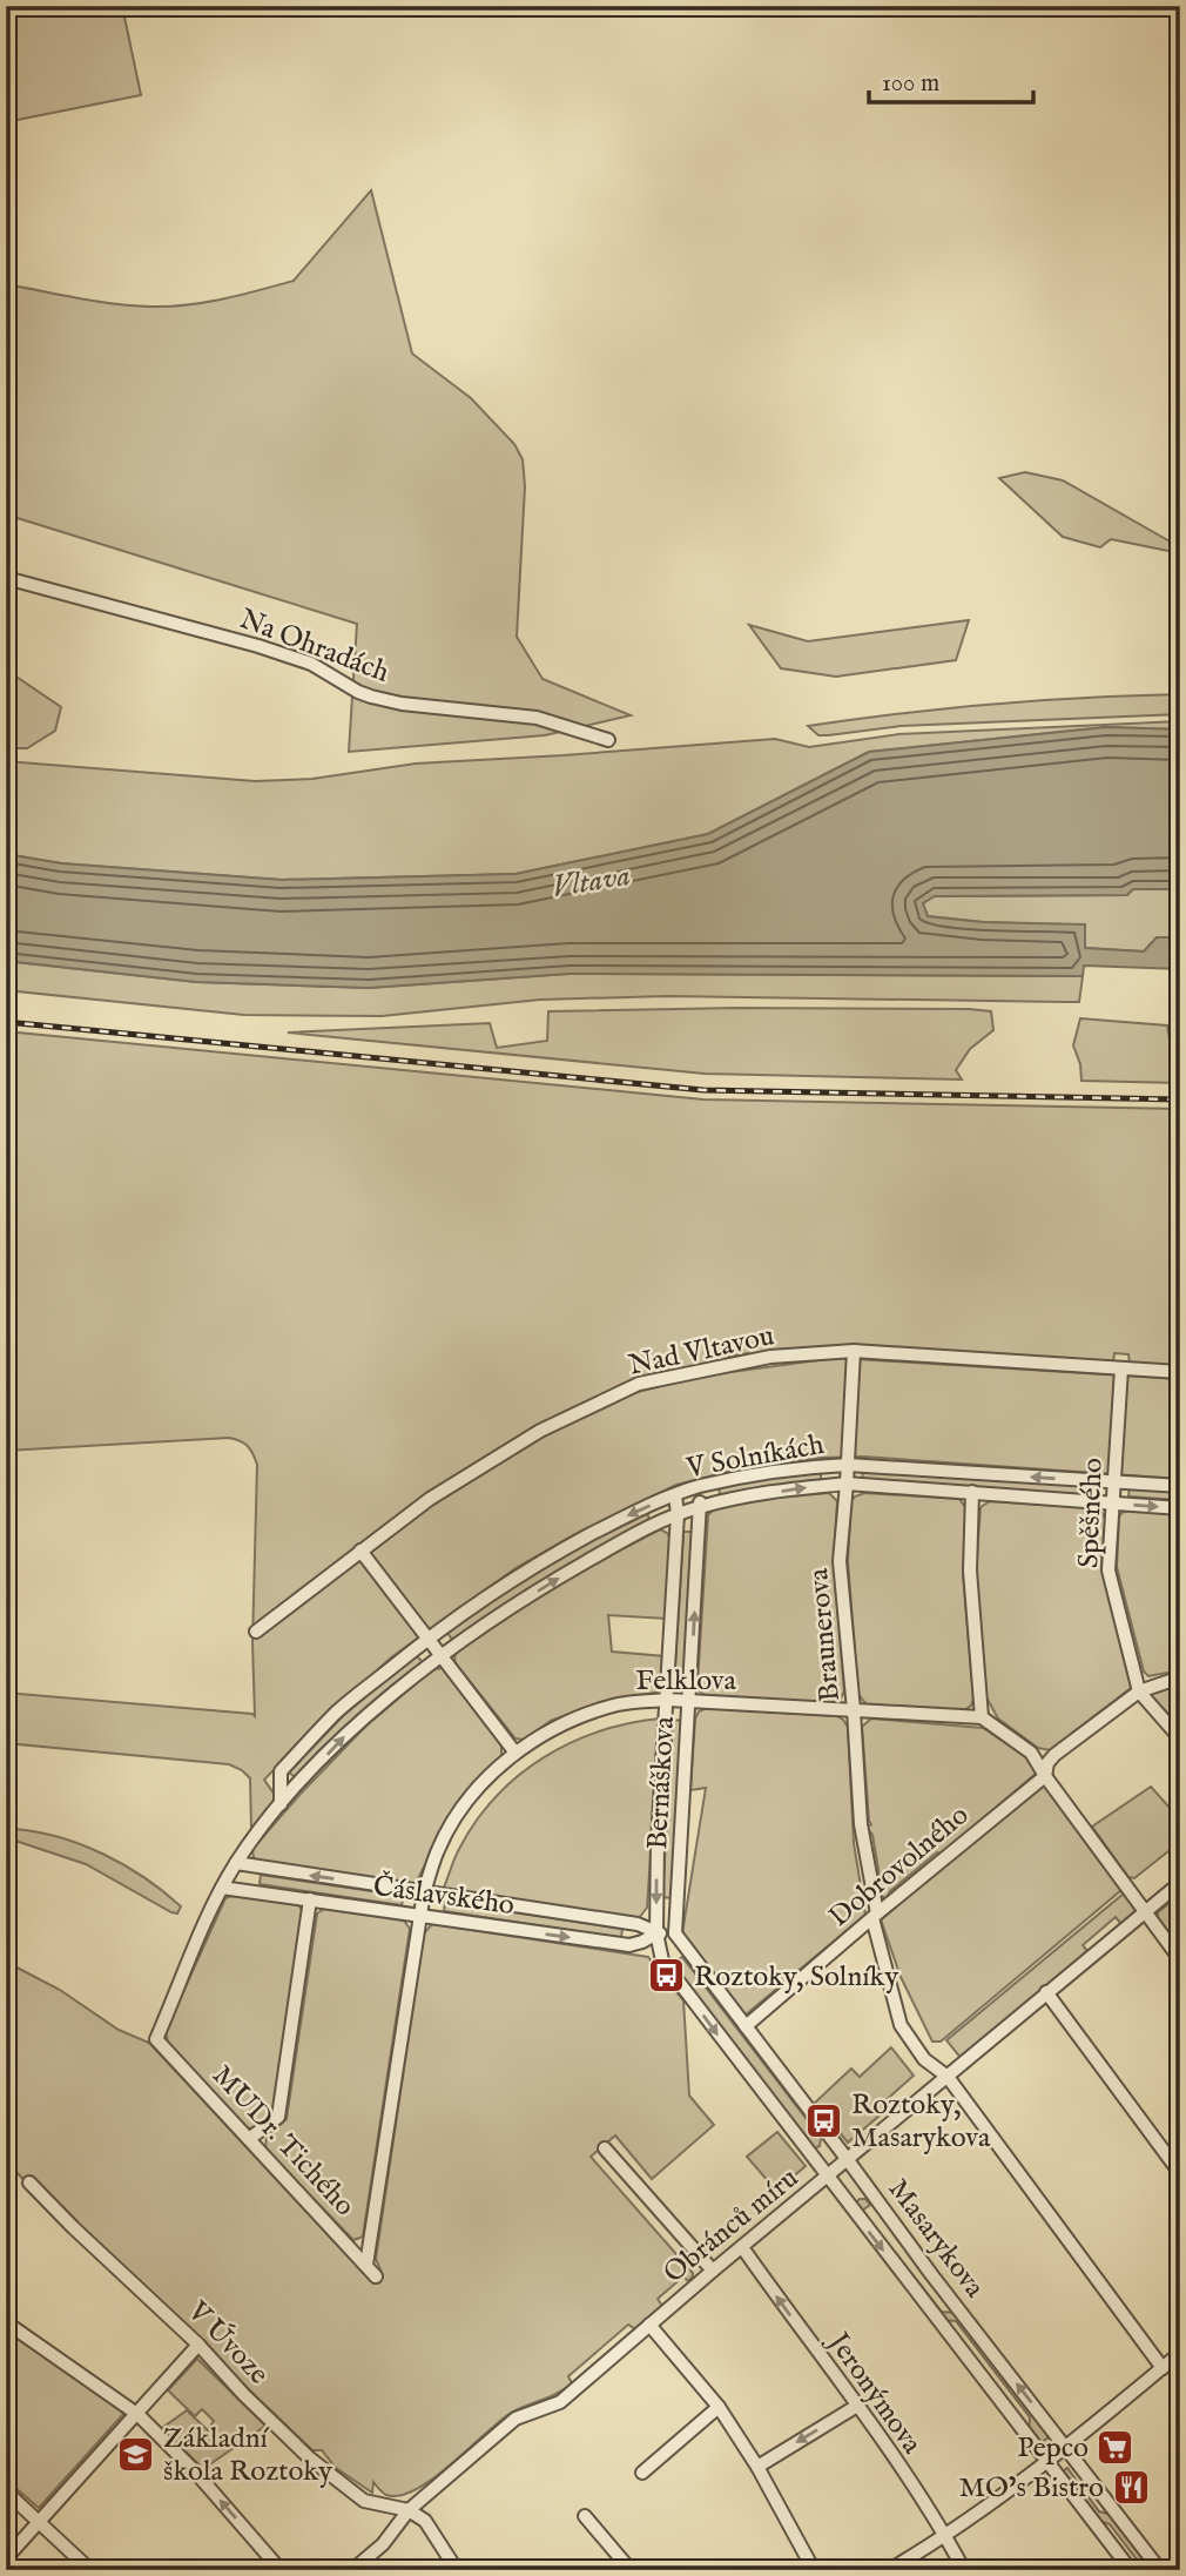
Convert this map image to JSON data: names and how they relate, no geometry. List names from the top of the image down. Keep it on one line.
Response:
{"streets":{"street":["Na Ohradách","Nad Vltavou","V Solníkách","Spěšného","Braunerova","Felklova","Bernáškova","Dobrovolného","Čáslavského","MUDr. Tichého","Obránců míru","Masarykova","V Úvoze","Jeronýmova"]},"crossings":[["Nad Vltavou","Spěšného"],["Nad Vltavou","Braunerova"],["V Solníkách","Spěšného"],["V Solníkách","Braunerova"],["V Solníkách","Bernáškova"],["V Solníkách","Čáslavského"],["V Solníkách","MUDr. Tichého"],["Spěšného","Dobrovolného"],["Braunerova","Felklova"],["Braunerova","Dobrovolného"],["Braunerova","Obránců míru"],["Felklova","Bernáškova"],["Felklova","Čáslavského"],["Felklova","MUDr. Tichého"],["Bernáškova","Čáslavského"],["Bernáškova","Masarykova"],["Dobrovolného","Masarykova"],["Čáslavského","Masarykova"],["Obránců míru","Masarykova"],["Obránců míru","V Úvoze"],["Obránců míru","Jeronýmova"]],"one_way":["Jeronýmova"],"water":["Vltava"],"places":{"bus stop":["Roztoky, Solníky","Roztoky, Masarykova"],"supermarket":["Pepco"],"school or university":["Základní škola Roztoky"],"restaurant":["MO’s Bistro"]},"scale_bar":"100 m"}
